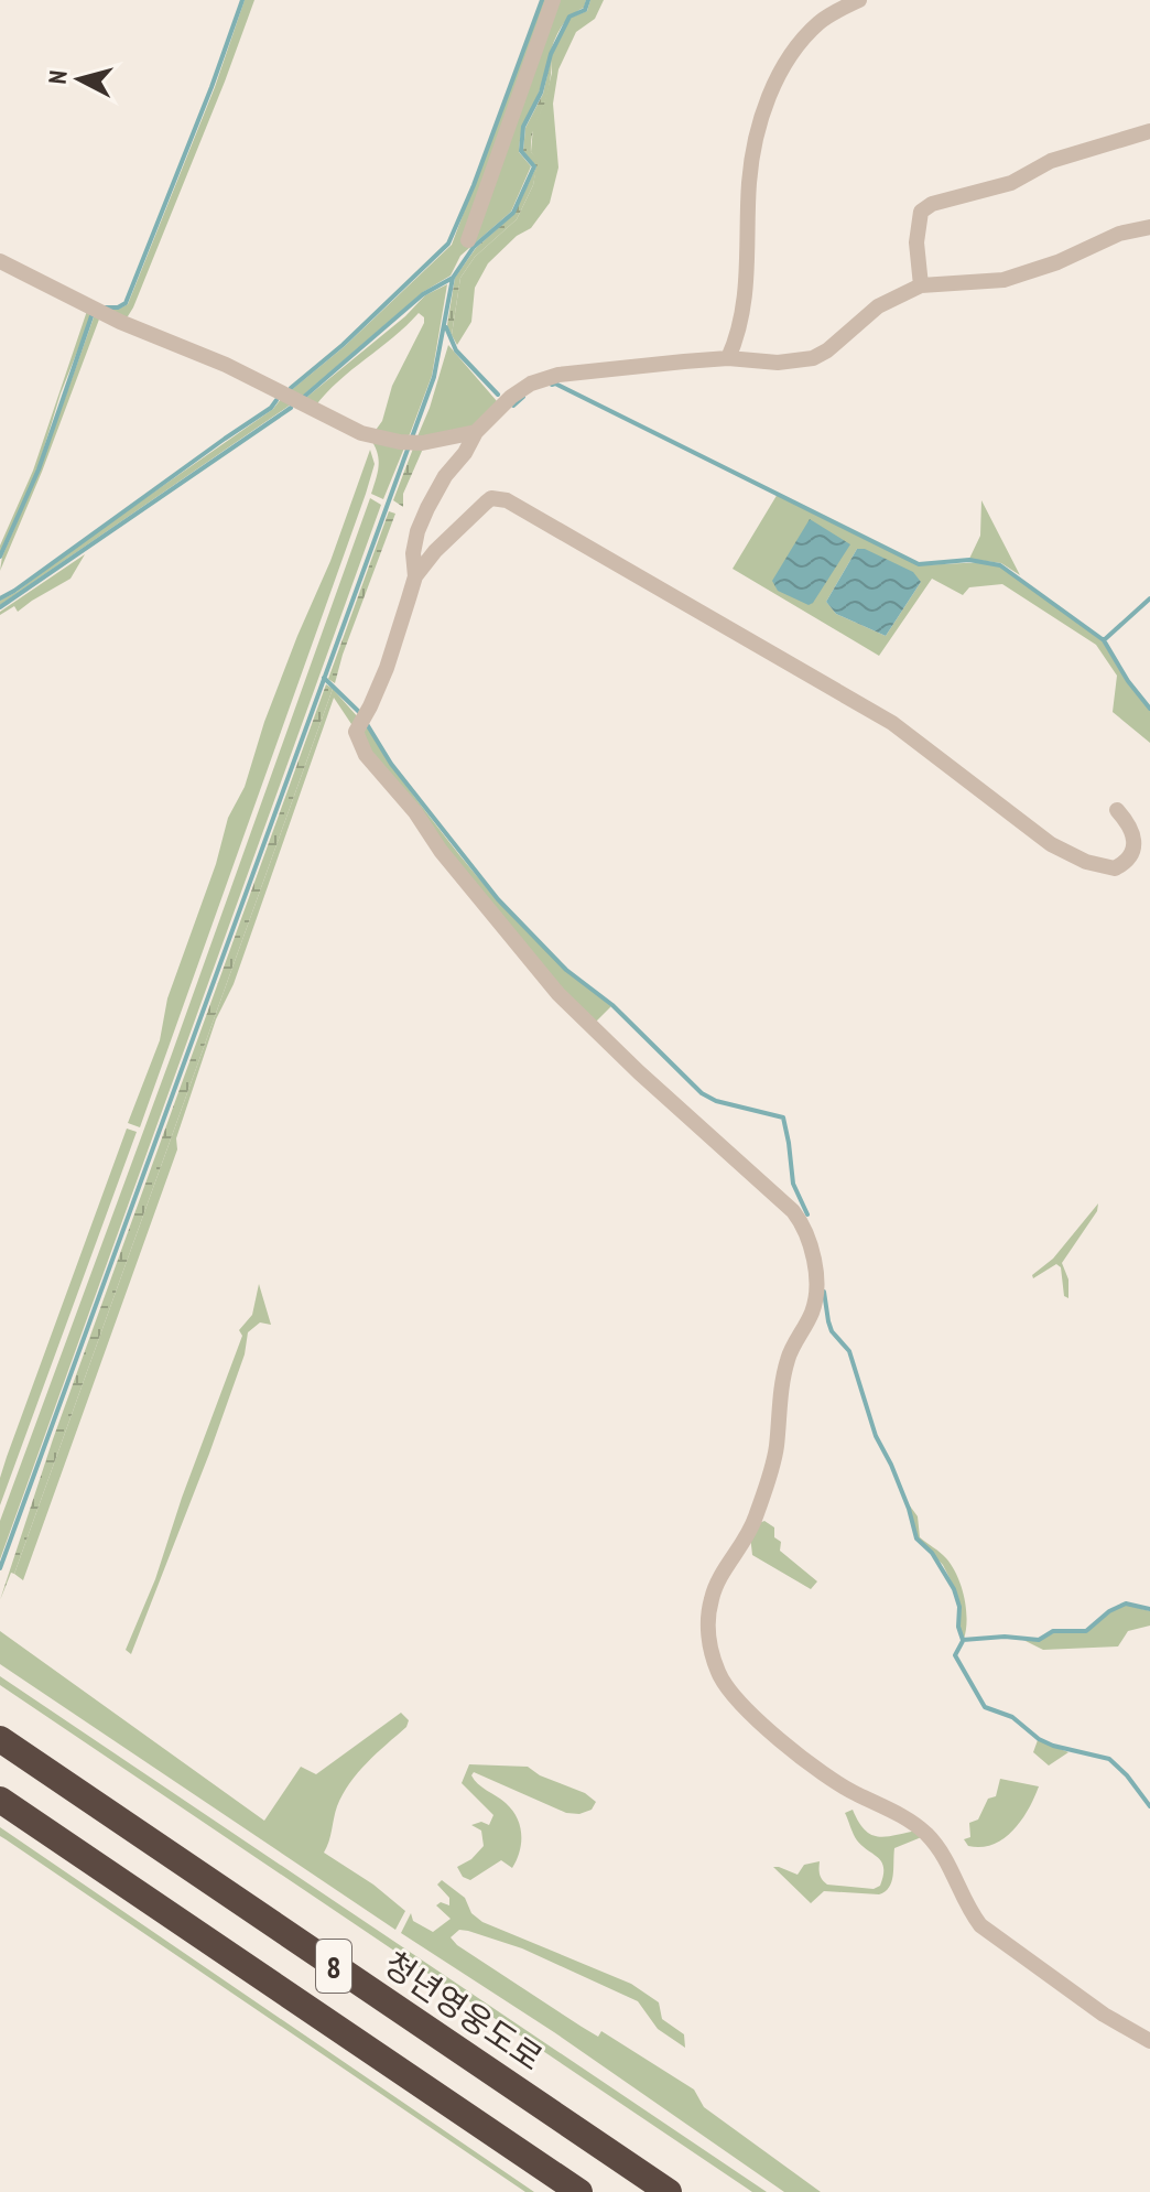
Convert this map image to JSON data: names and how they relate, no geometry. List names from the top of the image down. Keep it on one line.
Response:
{"streets":{"highway":["8","청년영웅도로"]},"north":"left"}
